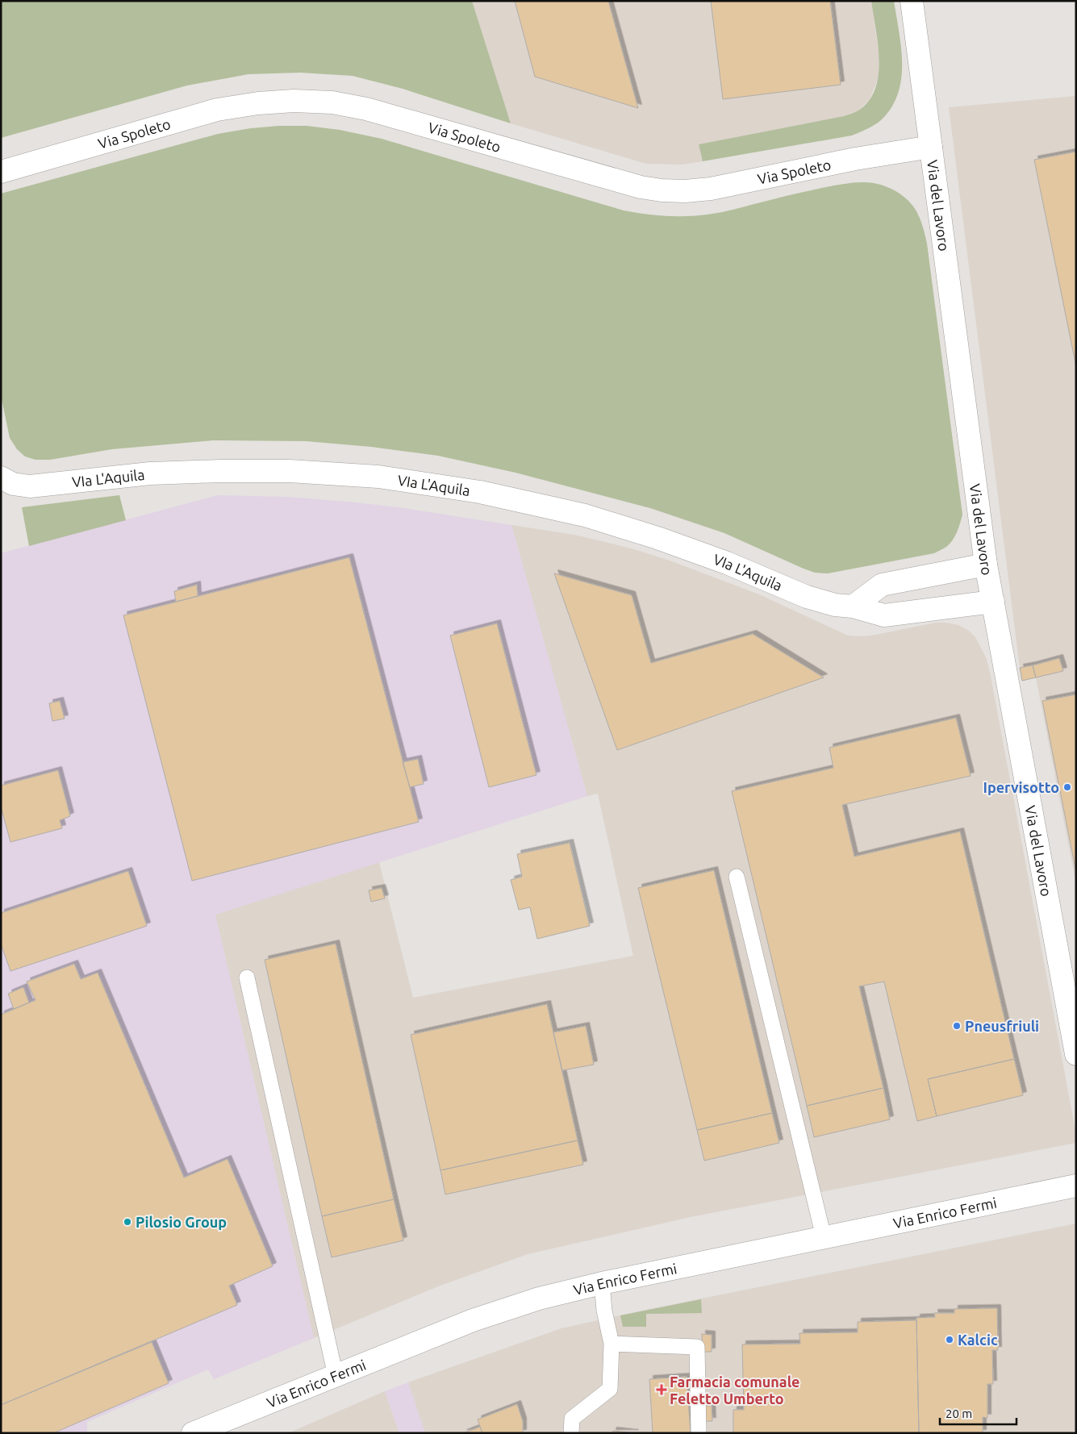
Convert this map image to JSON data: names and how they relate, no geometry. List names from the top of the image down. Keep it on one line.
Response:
{"streets":{"street":["Via Spoleto","Via del Lavoro","VIa L'Aquila","Via Enrico Fermi"]},"crossings":[["Via Spoleto","Via del Lavoro"],["Via del Lavoro","VIa L'Aquila"]],"places":{"other":["Ipervisotto","Pneusfriuli","Pilosio Group","Kalcic"],"health":["Farmacia comunale Feletto Umberto"]},"scale_bar":"20 m"}
